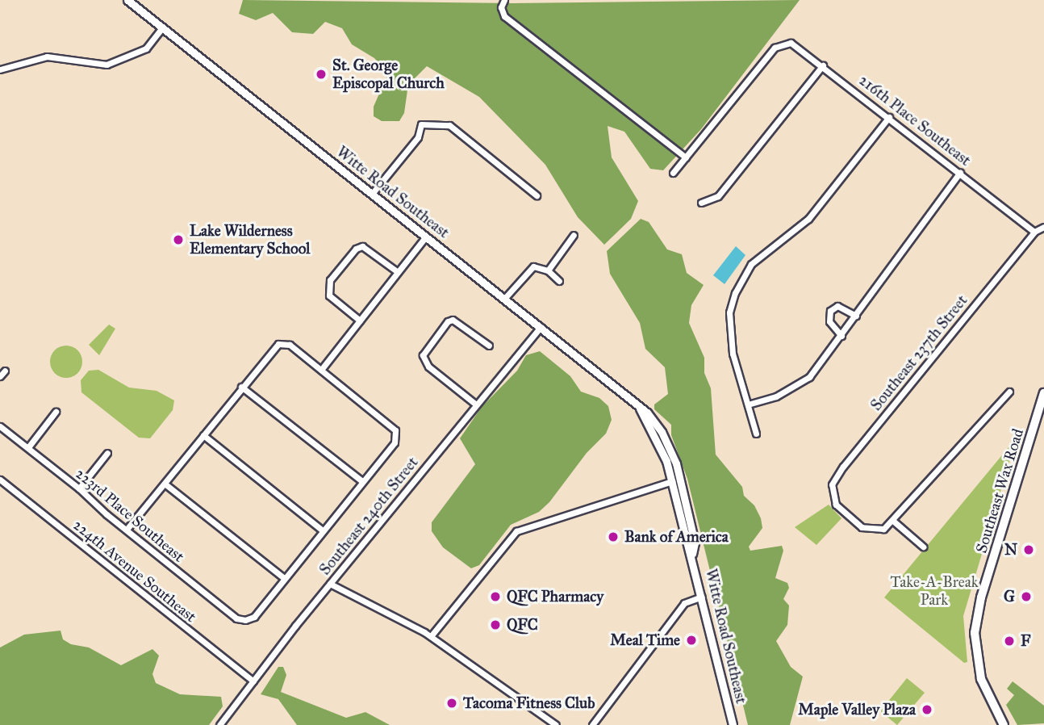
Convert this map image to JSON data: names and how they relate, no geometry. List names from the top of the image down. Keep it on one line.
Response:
{"streets":{"main road":["Southeast Wax Road"],"street":["216th Place Southeast","Witte Road Southeast","Southeast 237th Street","223rd Place Southeast","Southeast 240th Street","224th Avenue Southeast"]},"crossings":[["216th Place Southeast","Southeast 237th Street"],["Witte Road Southeast","Southeast 240th Street"],["Southeast 240th Street","224th Avenue Southeast"]],"parks":["Take-A-Break Park"],"places":["St. George Episcopal Church","Lake Wilderness Elementary School","Bank of America","N","QFC Pharmacy","G","QFC","Meal Time","F","Tacoma Fitness Club","Maple Valley Plaza"]}
